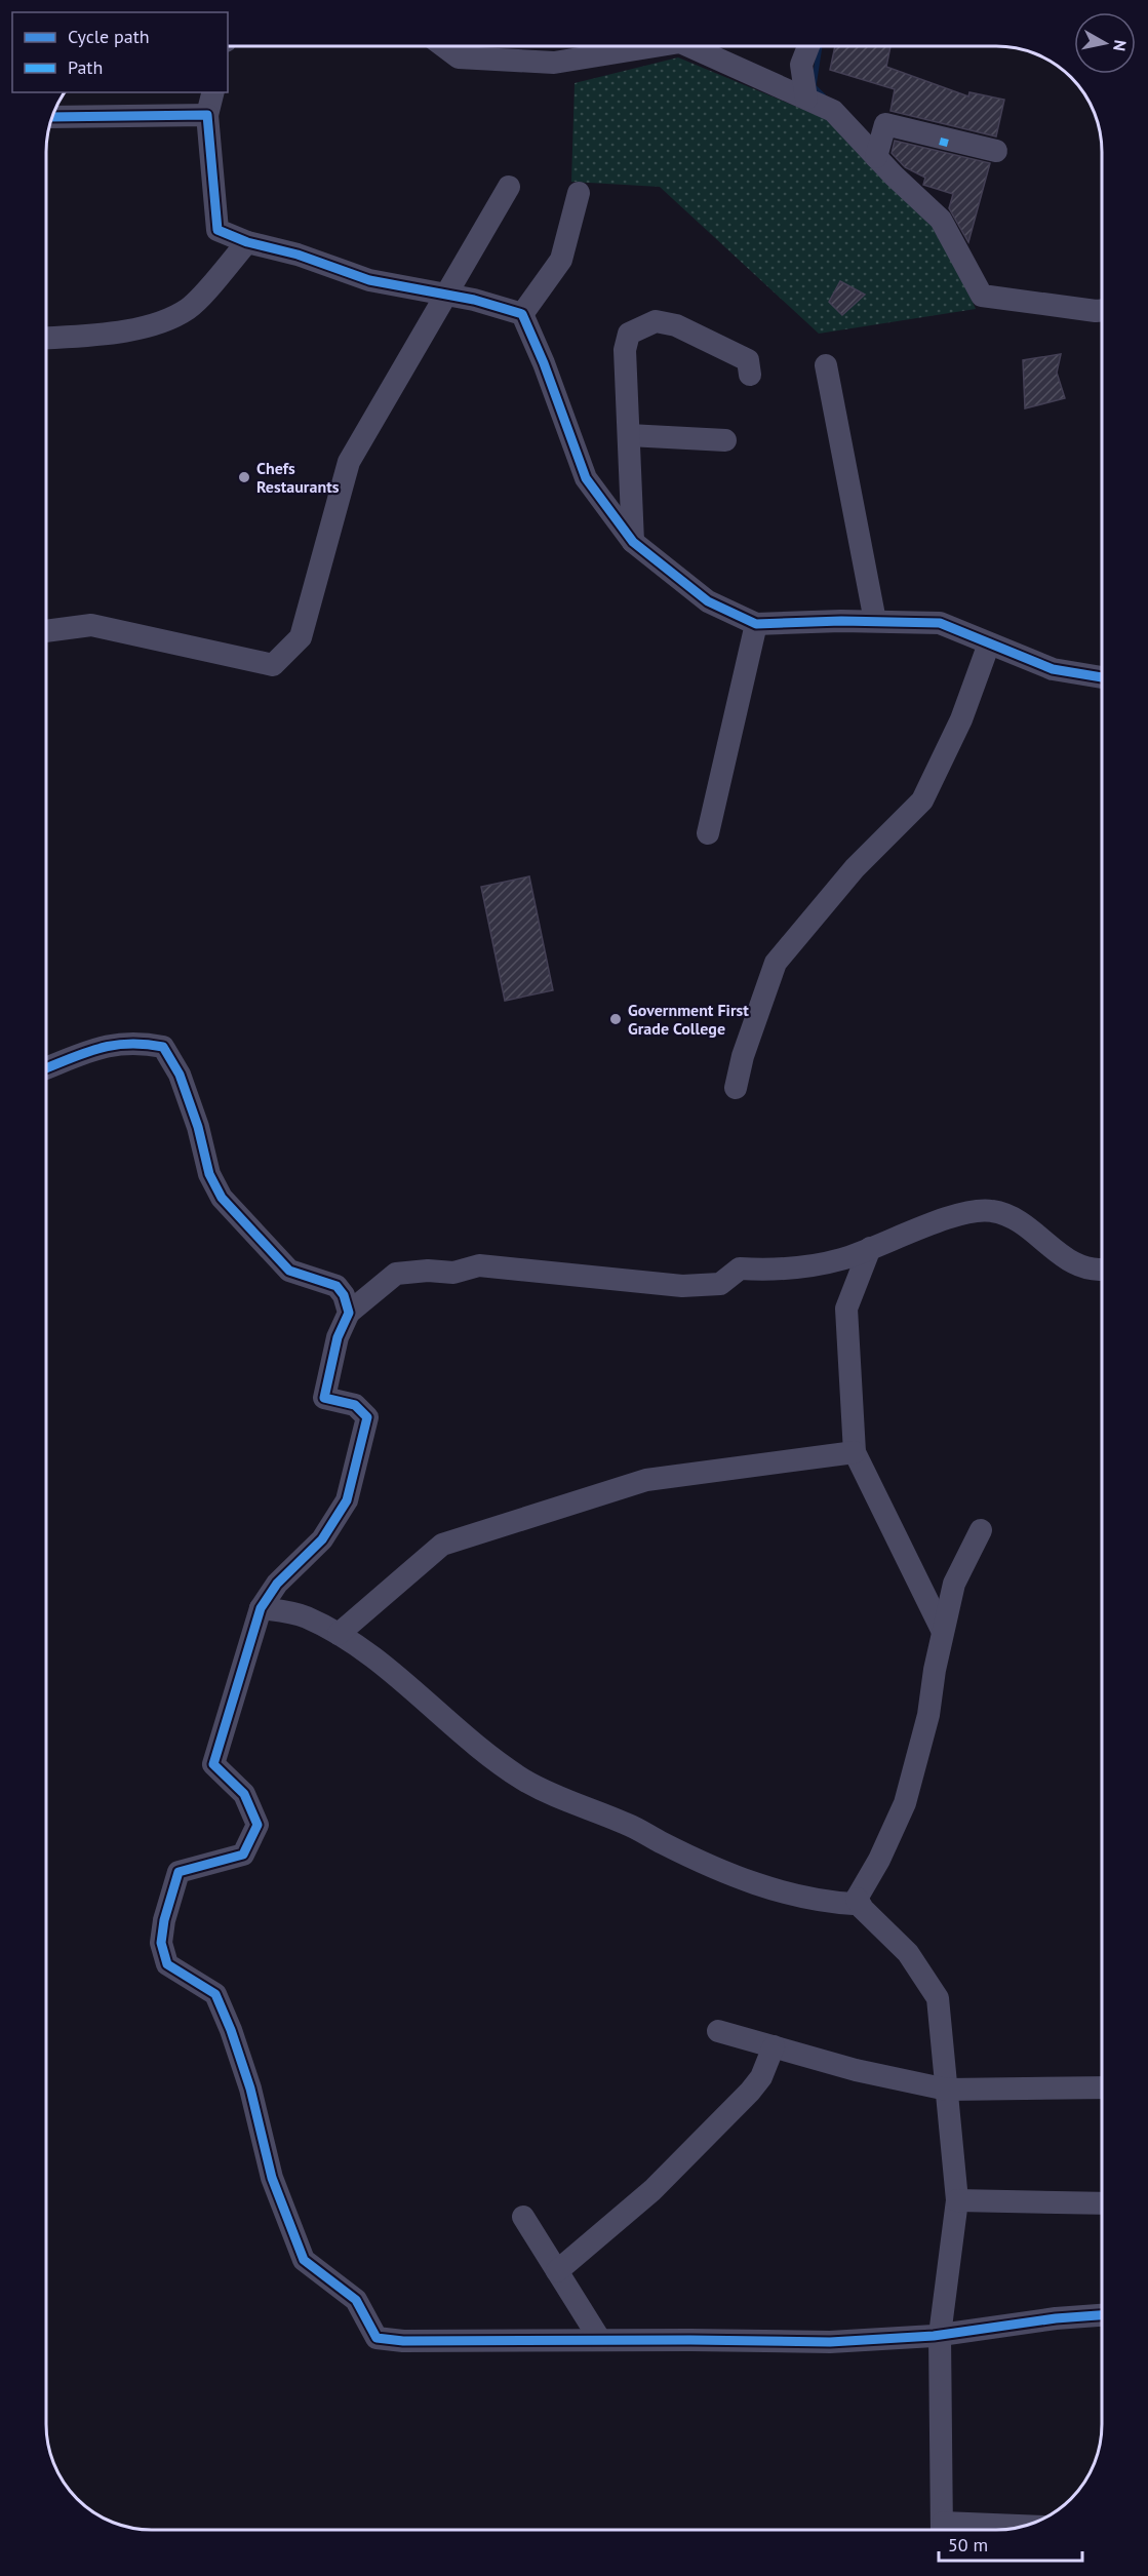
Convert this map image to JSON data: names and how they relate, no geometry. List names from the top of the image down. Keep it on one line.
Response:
{"places":["Chefs Restaurants","Government First Grade College"],"legend":["Cycle path","Path"],"scale_bar":"50 m","north":"right"}
